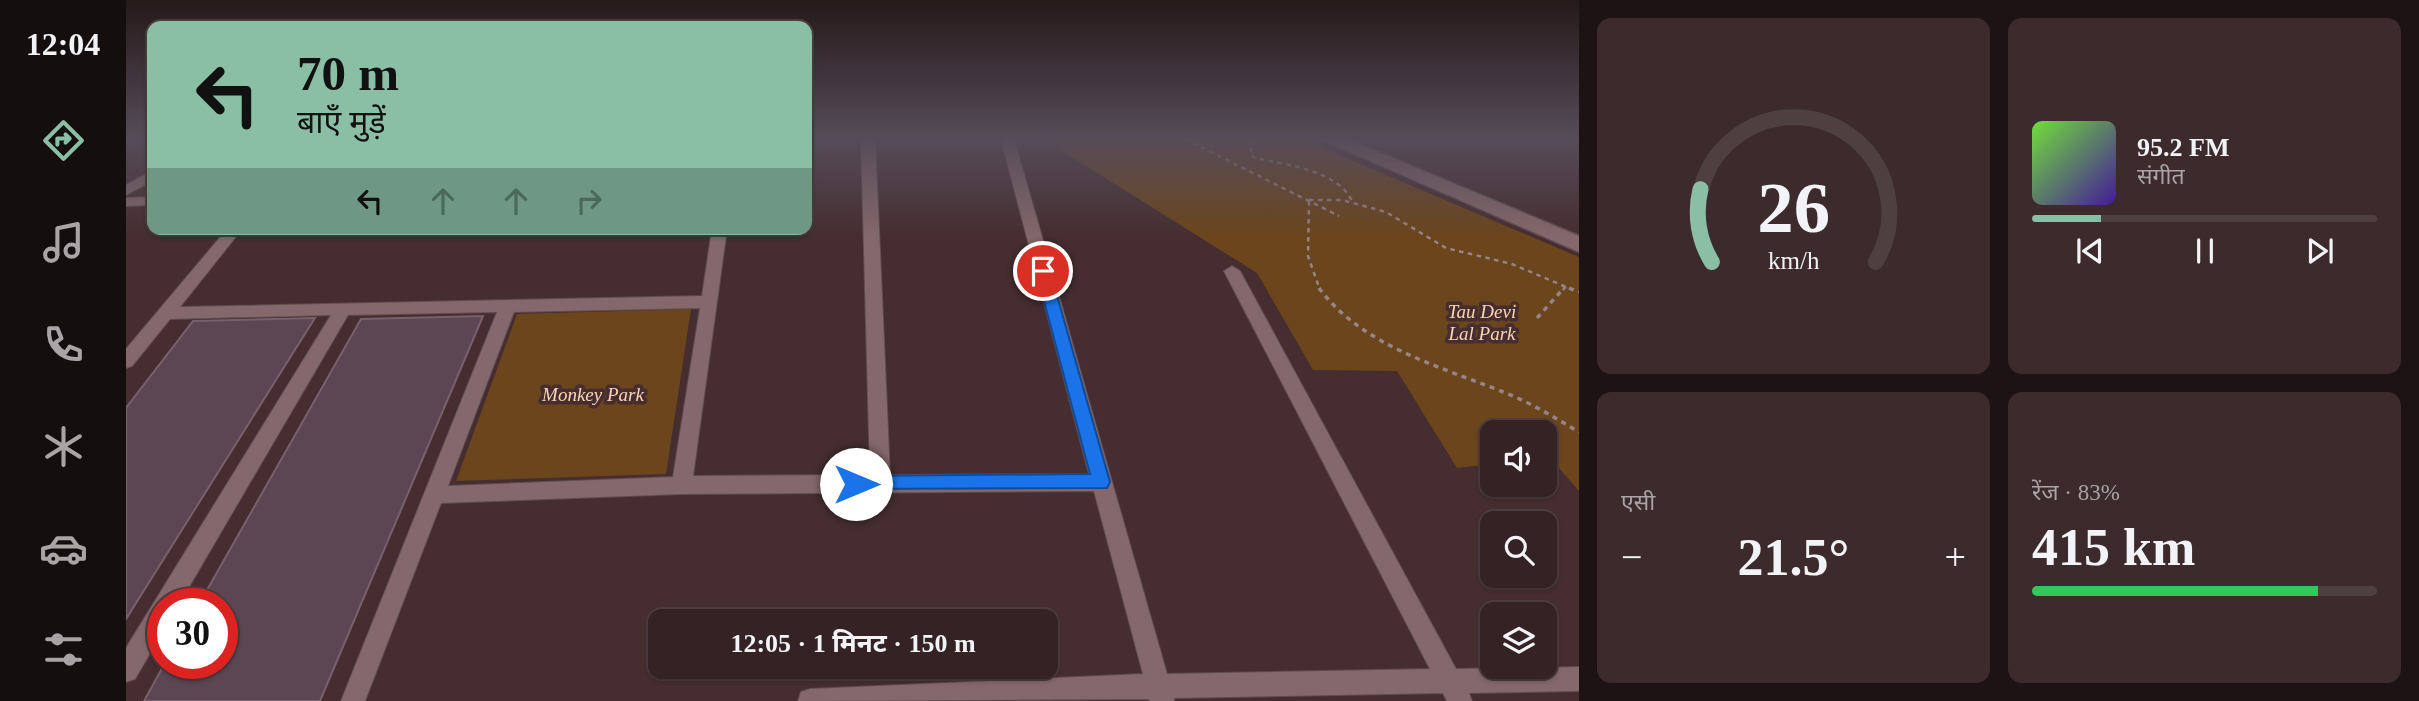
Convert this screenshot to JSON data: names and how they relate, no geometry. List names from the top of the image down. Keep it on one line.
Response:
{"parks":["Tau Devi Lal Park","Monkey Park"],"page":{"tabs":"12:04","turn":["70 m","बाएँ मुड़ें"],"song":["95.2 FM","संगीत"],"tile":["एसी",["रेंज · 83%","415 km"]],"heat":["−","21.5°","+"],"limit":"30","trip":"12:05 · 1 मिनट · 150 m","gauge":["26","km/h"]}}
